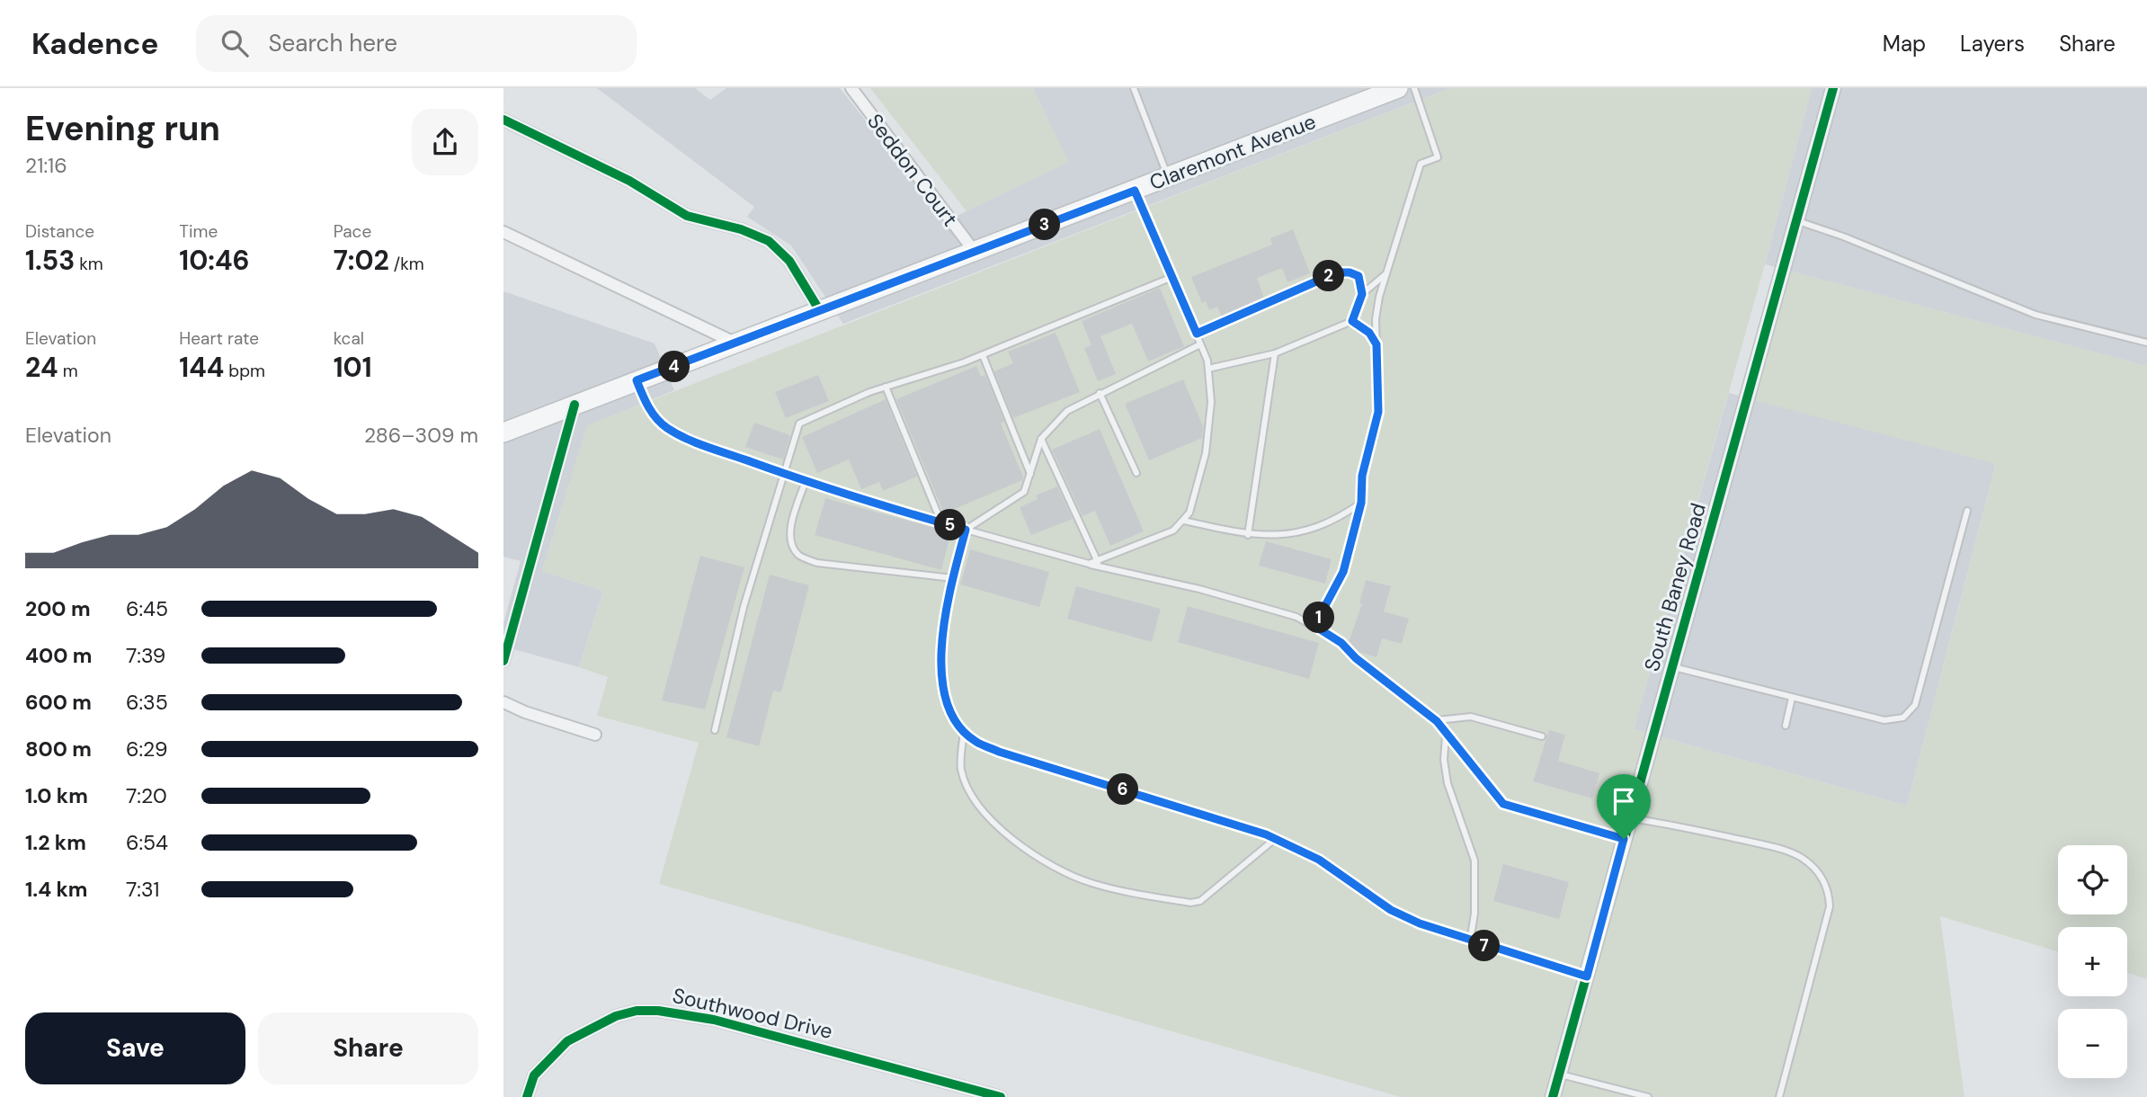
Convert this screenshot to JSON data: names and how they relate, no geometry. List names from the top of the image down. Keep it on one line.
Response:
{"streets":{"main road":["Claremont Avenue"],"street":["Seddon Court","South Baney Road","Southwood Drive"]},"crossings":[["Claremont Avenue","Seddon Court"]],"page":{"header":"Kadence","search":"Search here","nav":["Map","Layers","Share"],"heading":["Evening run","21:16"],"stats":[["Distance","1.53 km"],["Time","10:46"],["Pace","7:02 /km"],["Elevation","24 m"],["Heart rate","144 bpm"],["kcal","101"]],"pins":["3","2","4","5","1","6","7"],"chart":["Elevation","286–309 m"],"list":[{"name":"200 m","note":"6:45"},{"name":"400 m","note":"7:39"},{"name":"600 m","note":"6:35"},{"name":"800 m","note":"6:29"},{"name":"1.0 km","note":"7:20"},{"name":"1.2 km","note":"6:54"},{"name":"1.4 km","note":"7:31"}],"map_buttons":["+","−"],"buttons":["Save","Share"]}}
